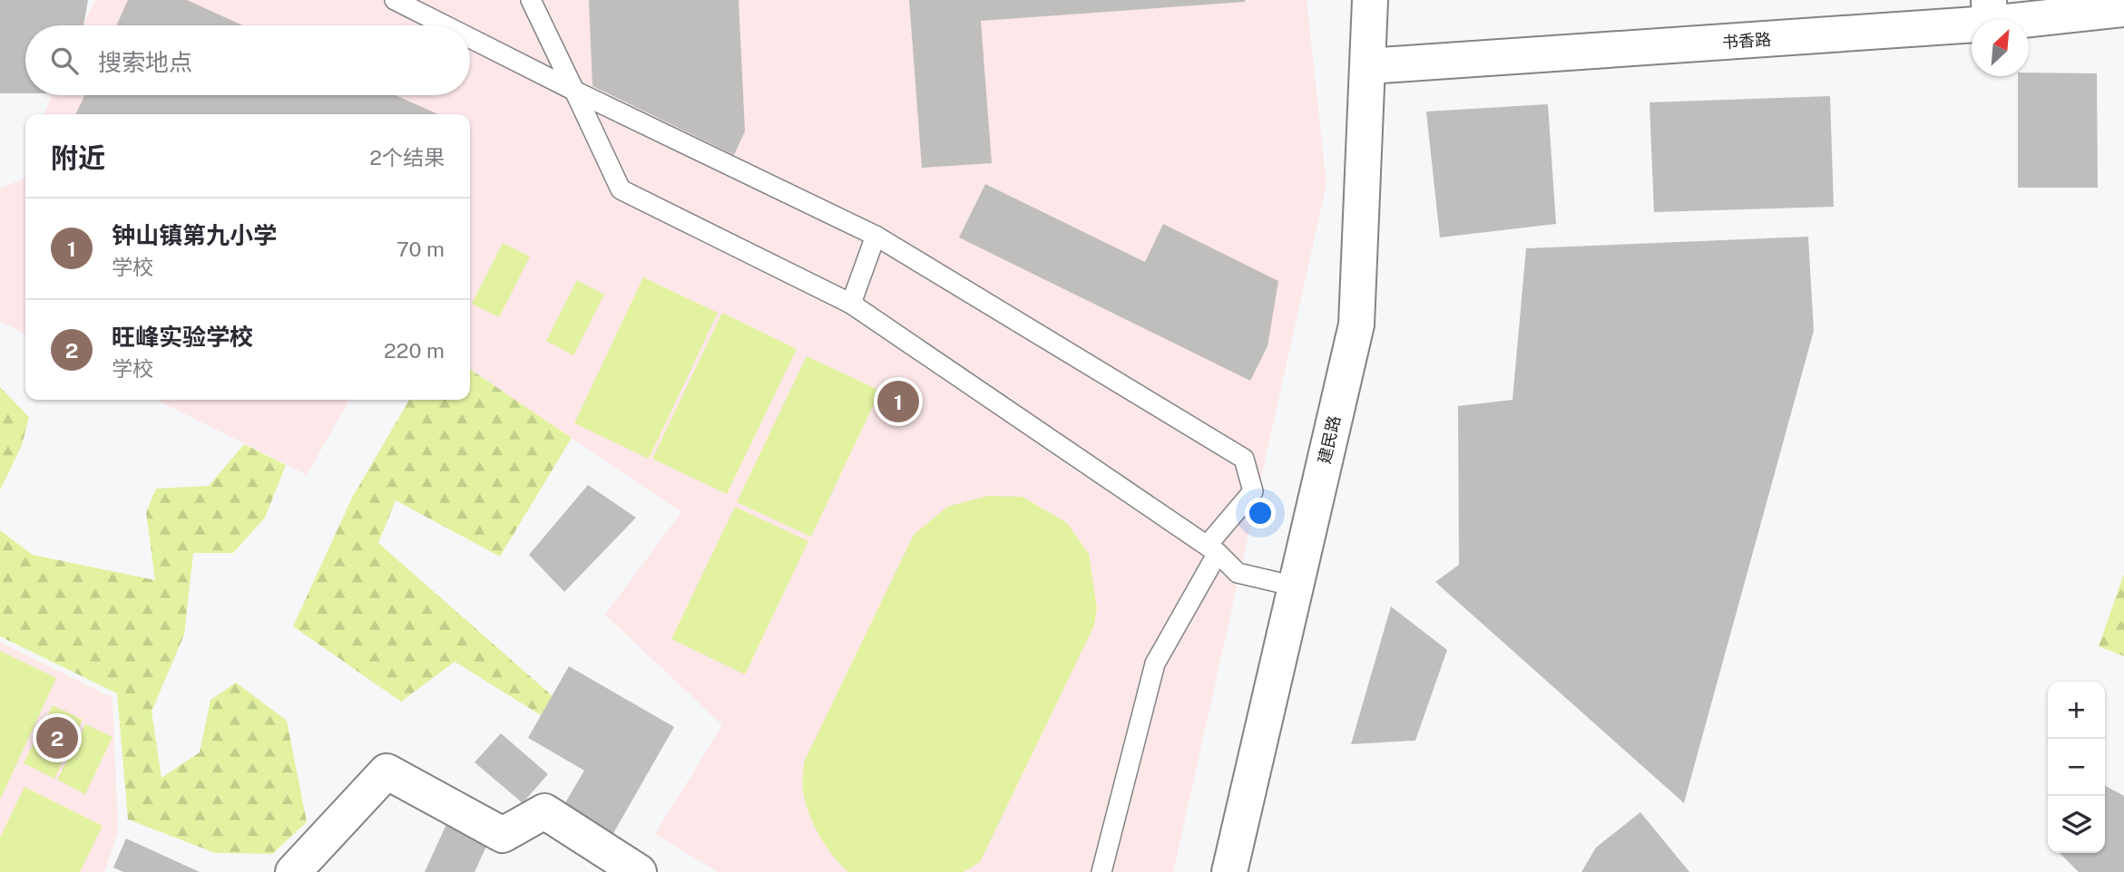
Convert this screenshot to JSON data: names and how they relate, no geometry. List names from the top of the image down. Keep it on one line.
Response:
{"streets":{"street":["书香路","建民路"]},"crossings":[["书香路","建民路"]],"north":"top right","page":{"search":"搜索地点","heading":["附近","2个结果"],"list":[{"mark":"1","name":"钟山镇第九小学","note":"学校","value":"70 m"},{"mark":"2","name":"旺峰实验学校","note":"学校","value":"220 m"}],"pins":["1","2"],"map_buttons":["+","−"]}}
